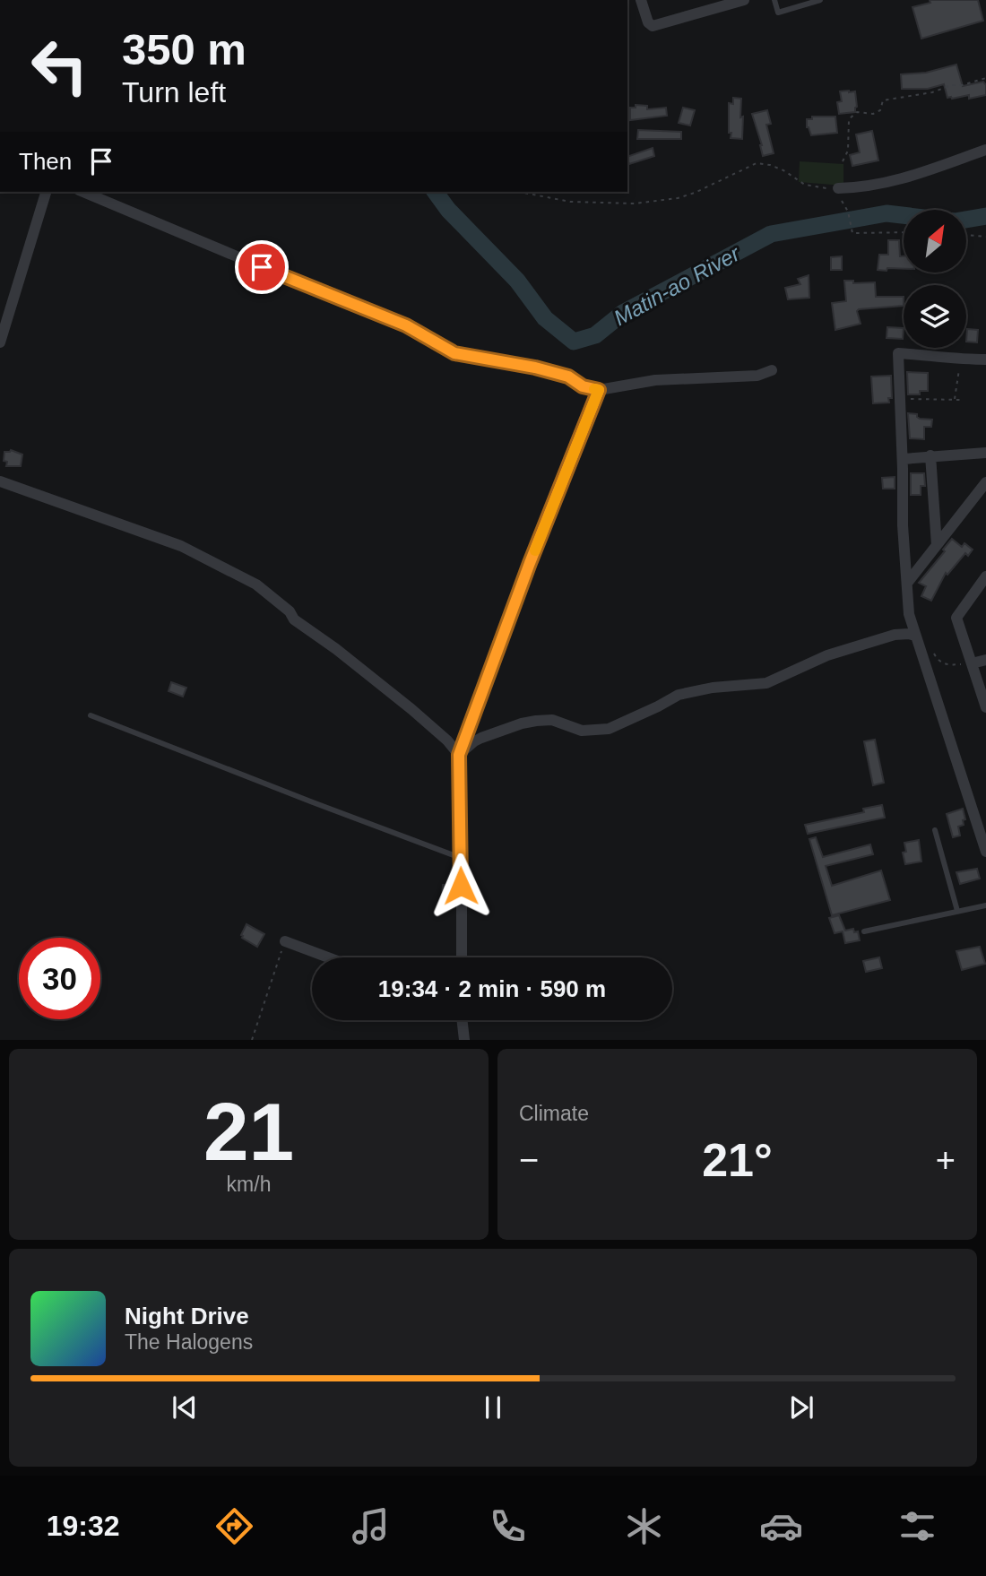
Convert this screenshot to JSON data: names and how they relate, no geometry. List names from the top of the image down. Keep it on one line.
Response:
{"water":["Matin-ao River"],"north":"top right","page":{"turn":["350 m","Turn left"],"then":"Then","limit":"30","trip":"19:34 · 2 min · 590 m","tile":[["21","km/h"],"Climate"],"heat":["−","21°","+"],"song":["Night Drive","The Halogens"],"tabs":"19:32"}}
